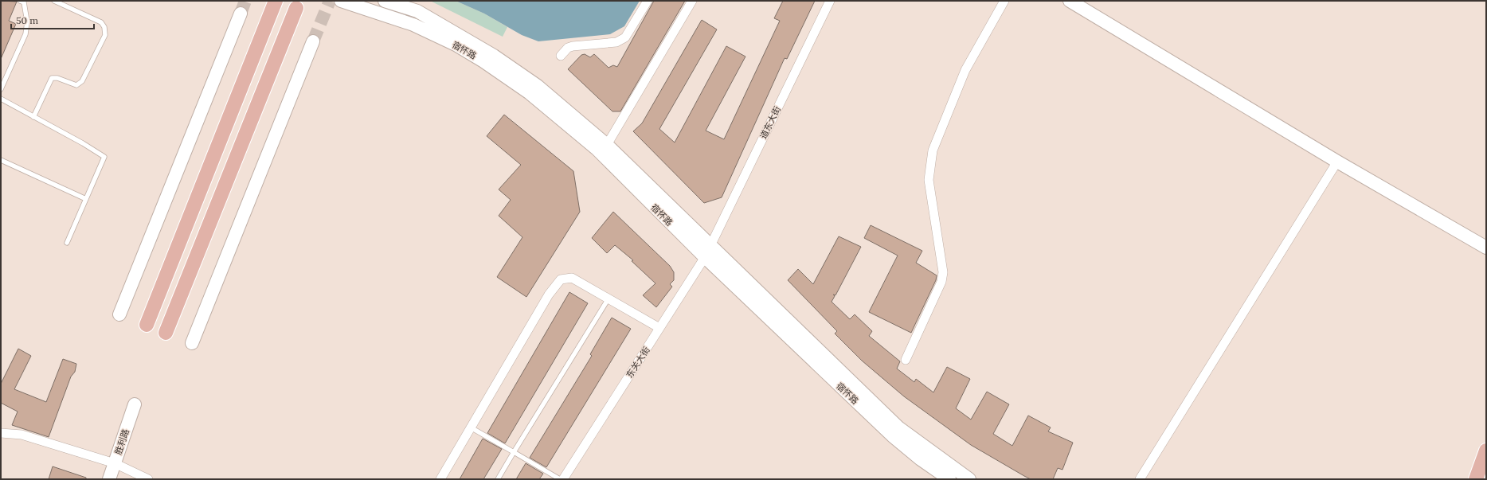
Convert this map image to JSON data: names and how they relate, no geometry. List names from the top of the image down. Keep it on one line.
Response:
{"streets":{"main road":["宿怀路","胜利路"],"street":["道东大街","东关大街"]},"crossings":[["宿怀路","道东大街"],["宿怀路","东关大街"],["道东大街","东关大街"]],"scale_bar":"50 m"}
